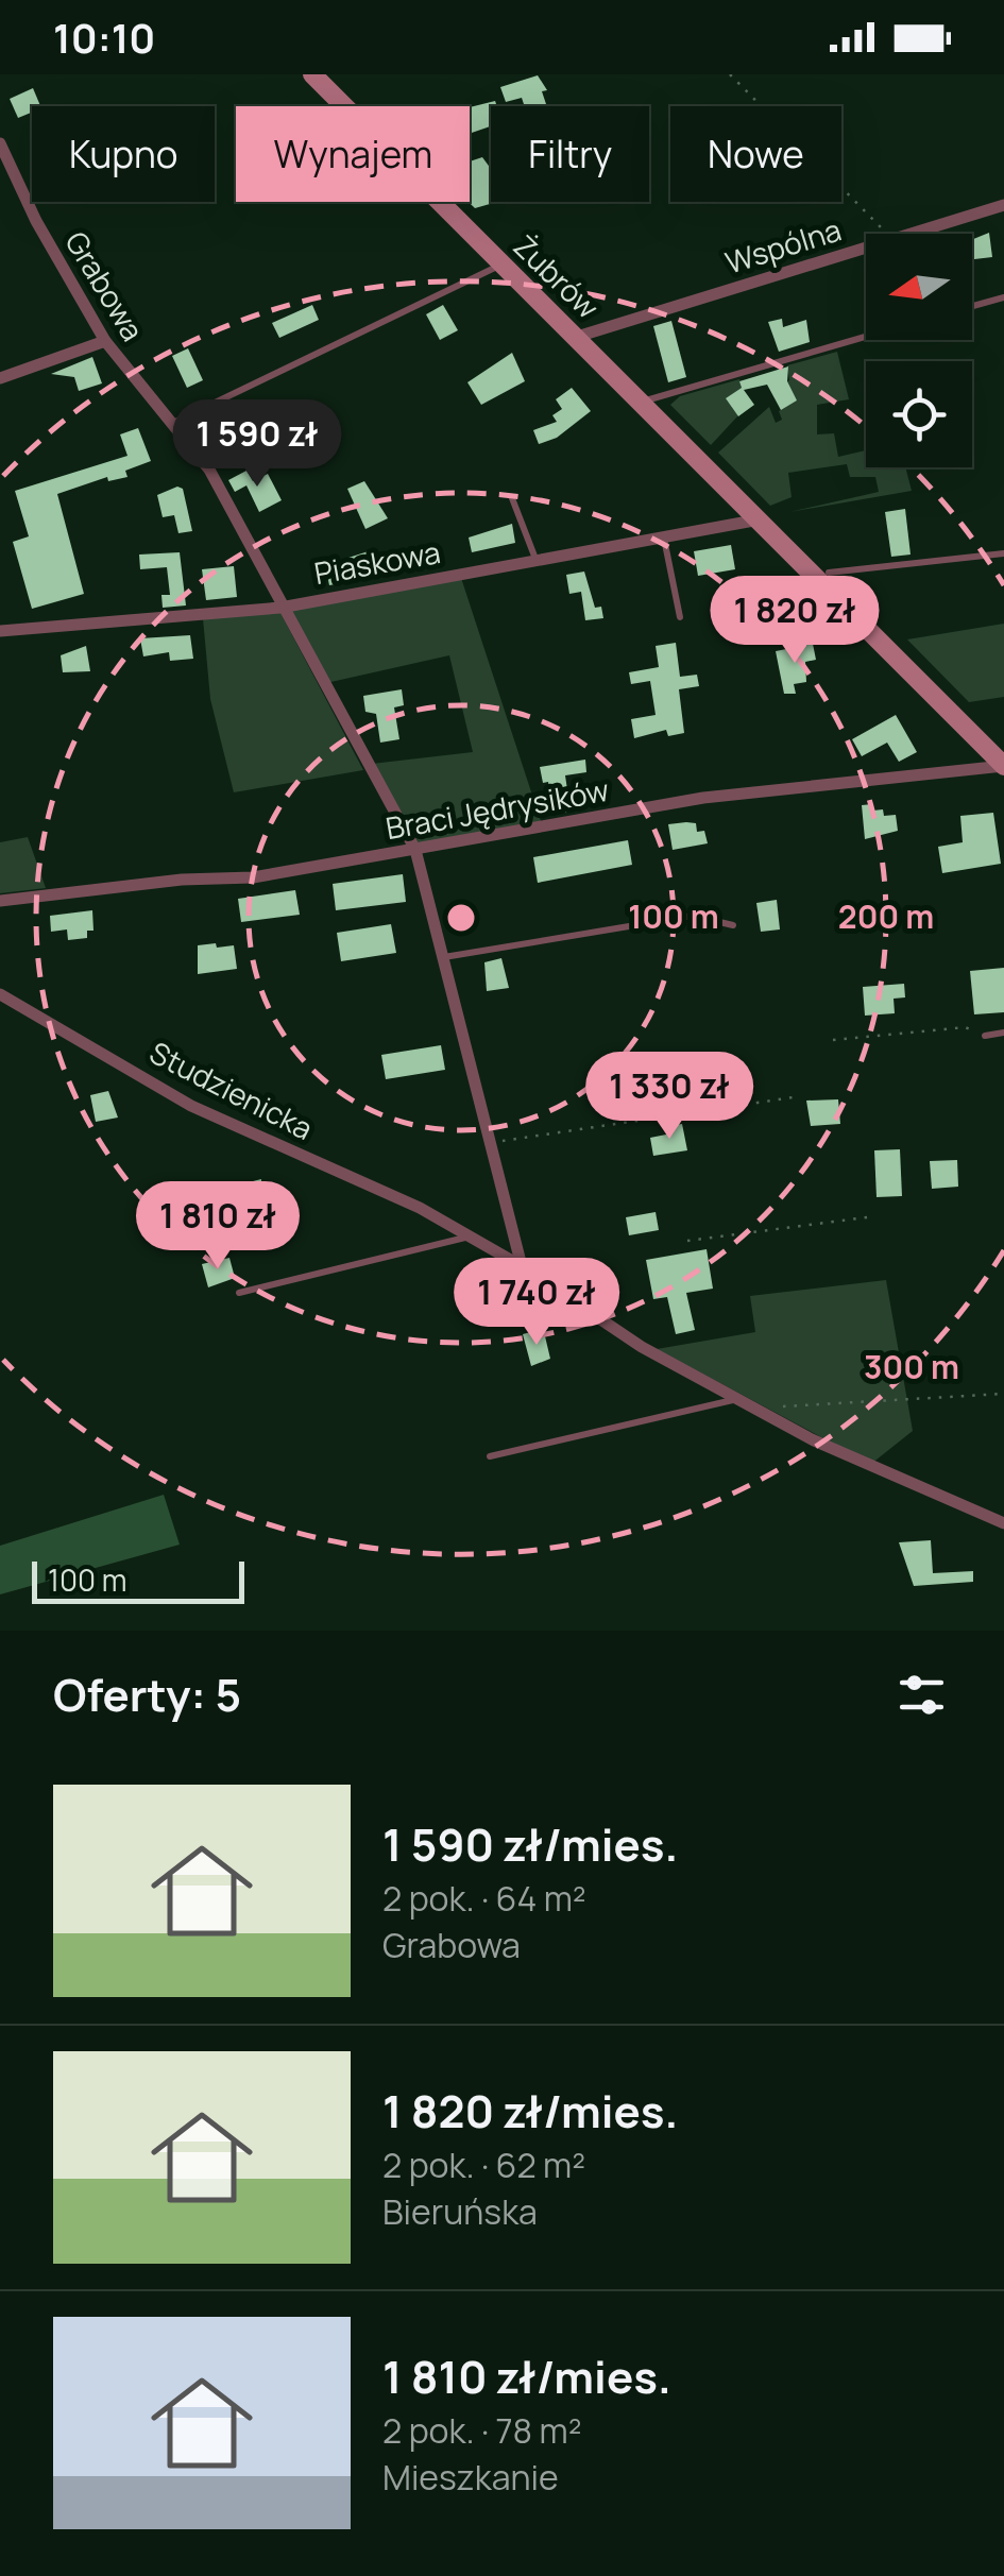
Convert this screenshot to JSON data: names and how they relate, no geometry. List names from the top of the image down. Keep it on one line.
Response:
{"streets":{"main road":["Żubrów"],"street":["Wspólna","Grabowa","Piaskowa","Braci Jędrysików","Studzienicka"]},"crossings":[["Wspólna","Żubrów"],["Żubrów","Piaskowa"],["Żubrów","Braci Jędrysików"],["Grabowa","Piaskowa"],["Grabowa","Braci Jędrysików"],["Grabowa","Studzienicka"]],"scale_bar":"100 m","north":"left","page":{"status":"10:10","chip":["Kupno","Wynajem","Filtry","Nowe"],"price":["1 590 zł","1 820 zł","1 330 zł","1 810 zł","1 740 zł"],"scale":"100 m","heading":"Oferty: 5","list":[{"name":"1 590 zł/mies.","note":"2 pok. · 64 m² · Grabowa"},{"name":"1 820 zł/mies.","note":"2 pok. · 62 m² · Bieruńska"},{"name":"1 810 zł/mies.","note":"2 pok. · 78 m² · Mieszkanie"}]},"rings":["100 m","200 m","300 m"]}
